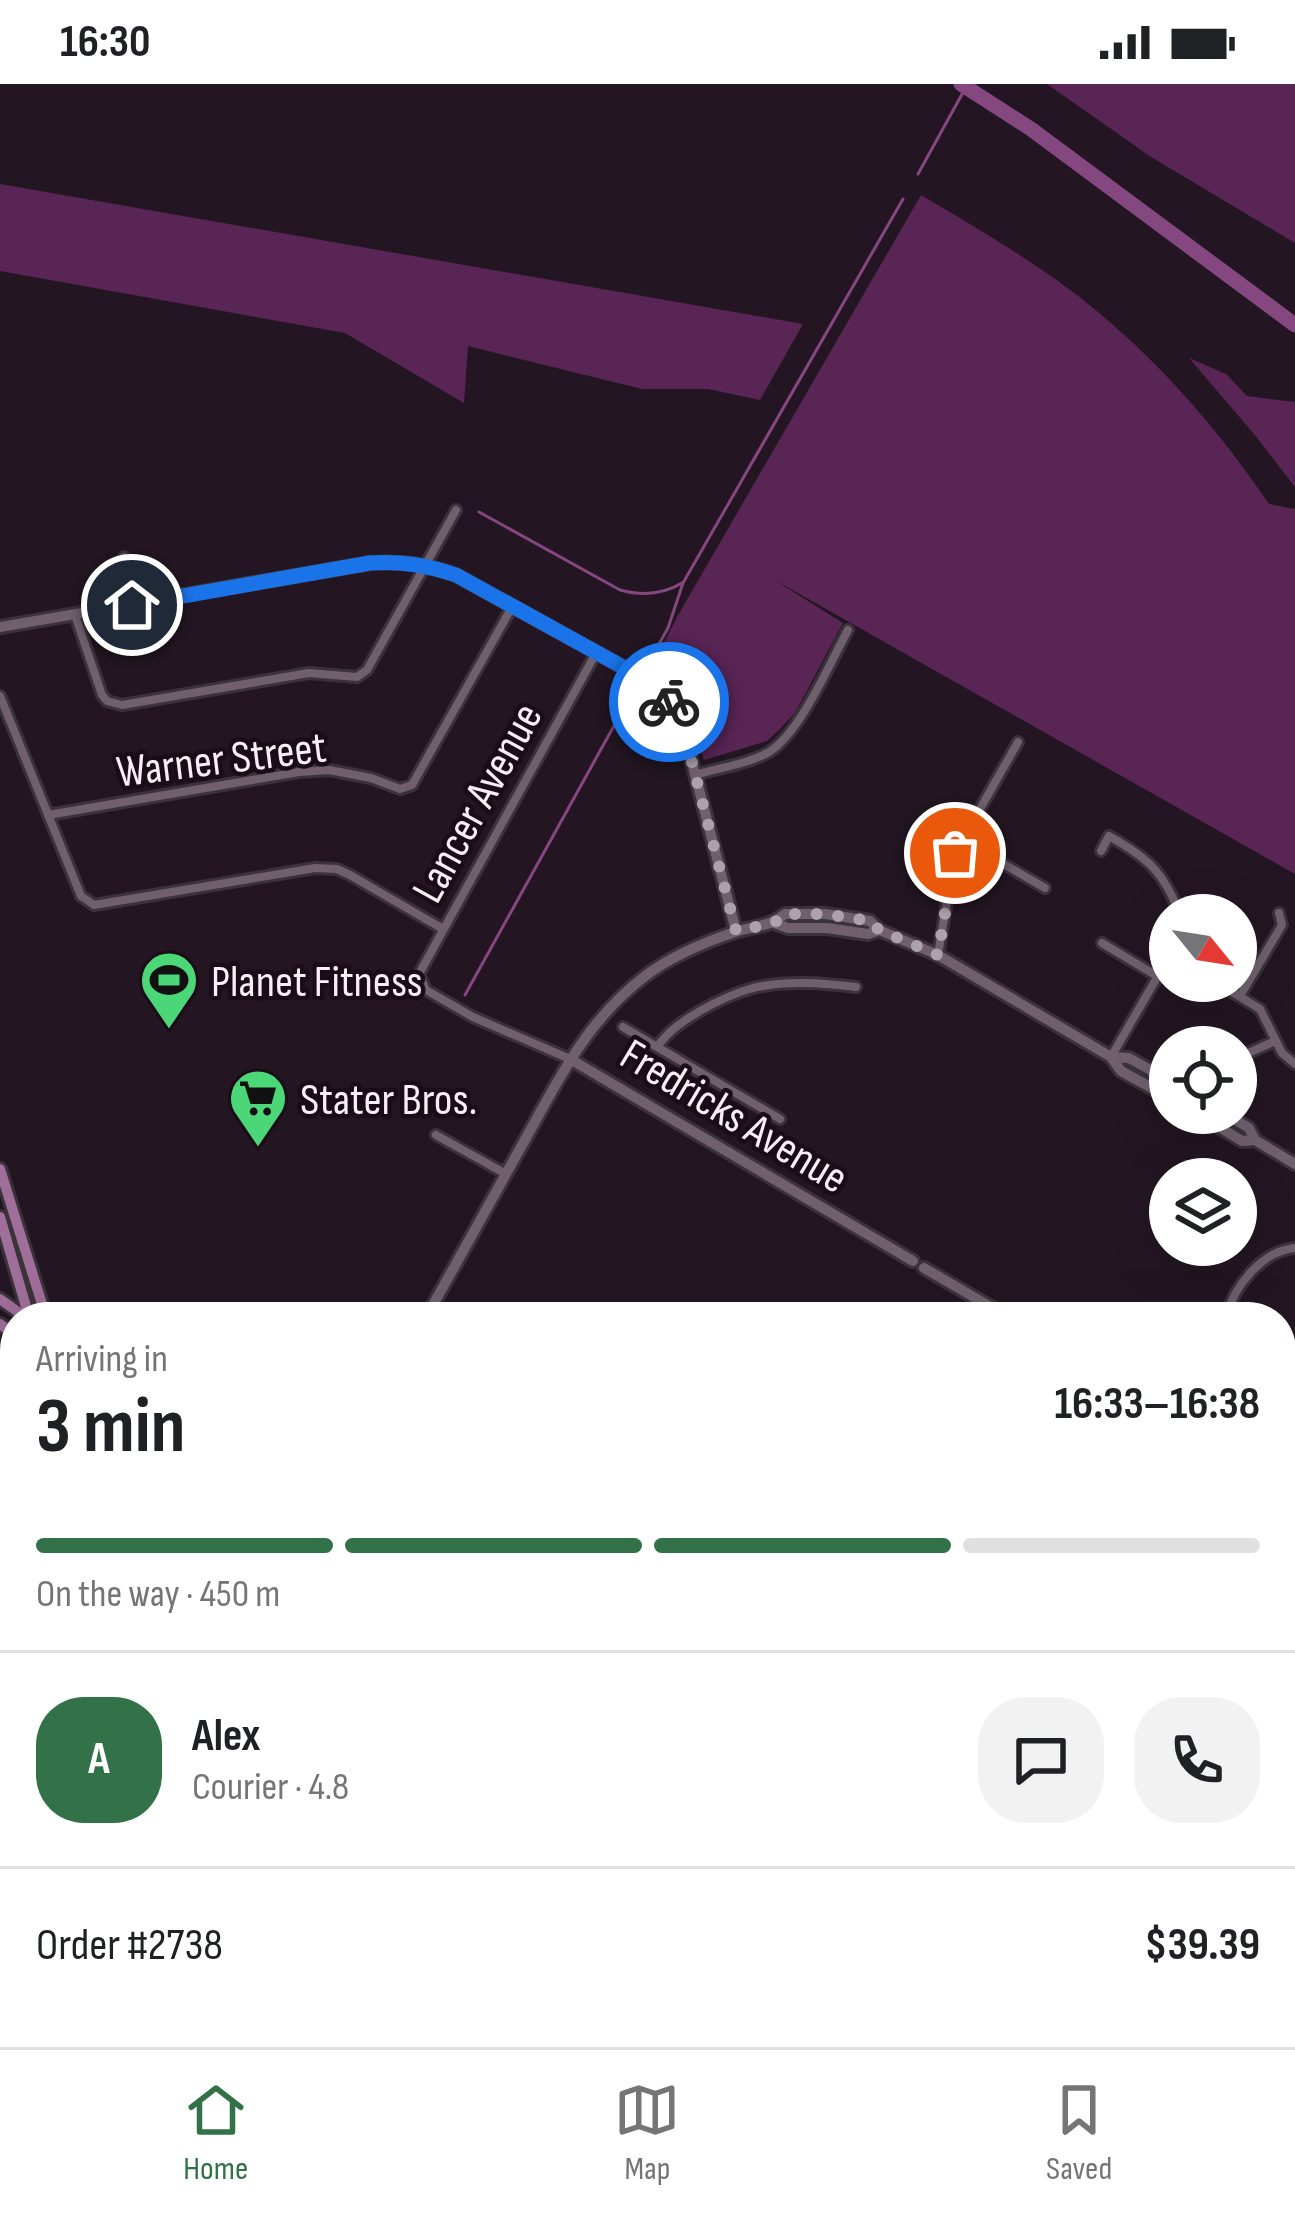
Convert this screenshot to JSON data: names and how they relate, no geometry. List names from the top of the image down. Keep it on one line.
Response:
{"streets":{"street":["Warner Street","Lancer Avenue","Fredricks Avenue"]},"crossings":[["Lancer Avenue","Fredricks Avenue"]],"places":{"sports":["Planet Fitness"],"supermarket":["Stater Bros."]},"north":"bottom right","page":{"status":"16:30","heading":["3 min","Arriving in","16:33–16:38"],"panel":["Alex","Courier · 4.8","Order #2738","$39.39"],"bar":"On the way · 450 m","round":"A","tabs":["Home","Map","Saved"]}}
